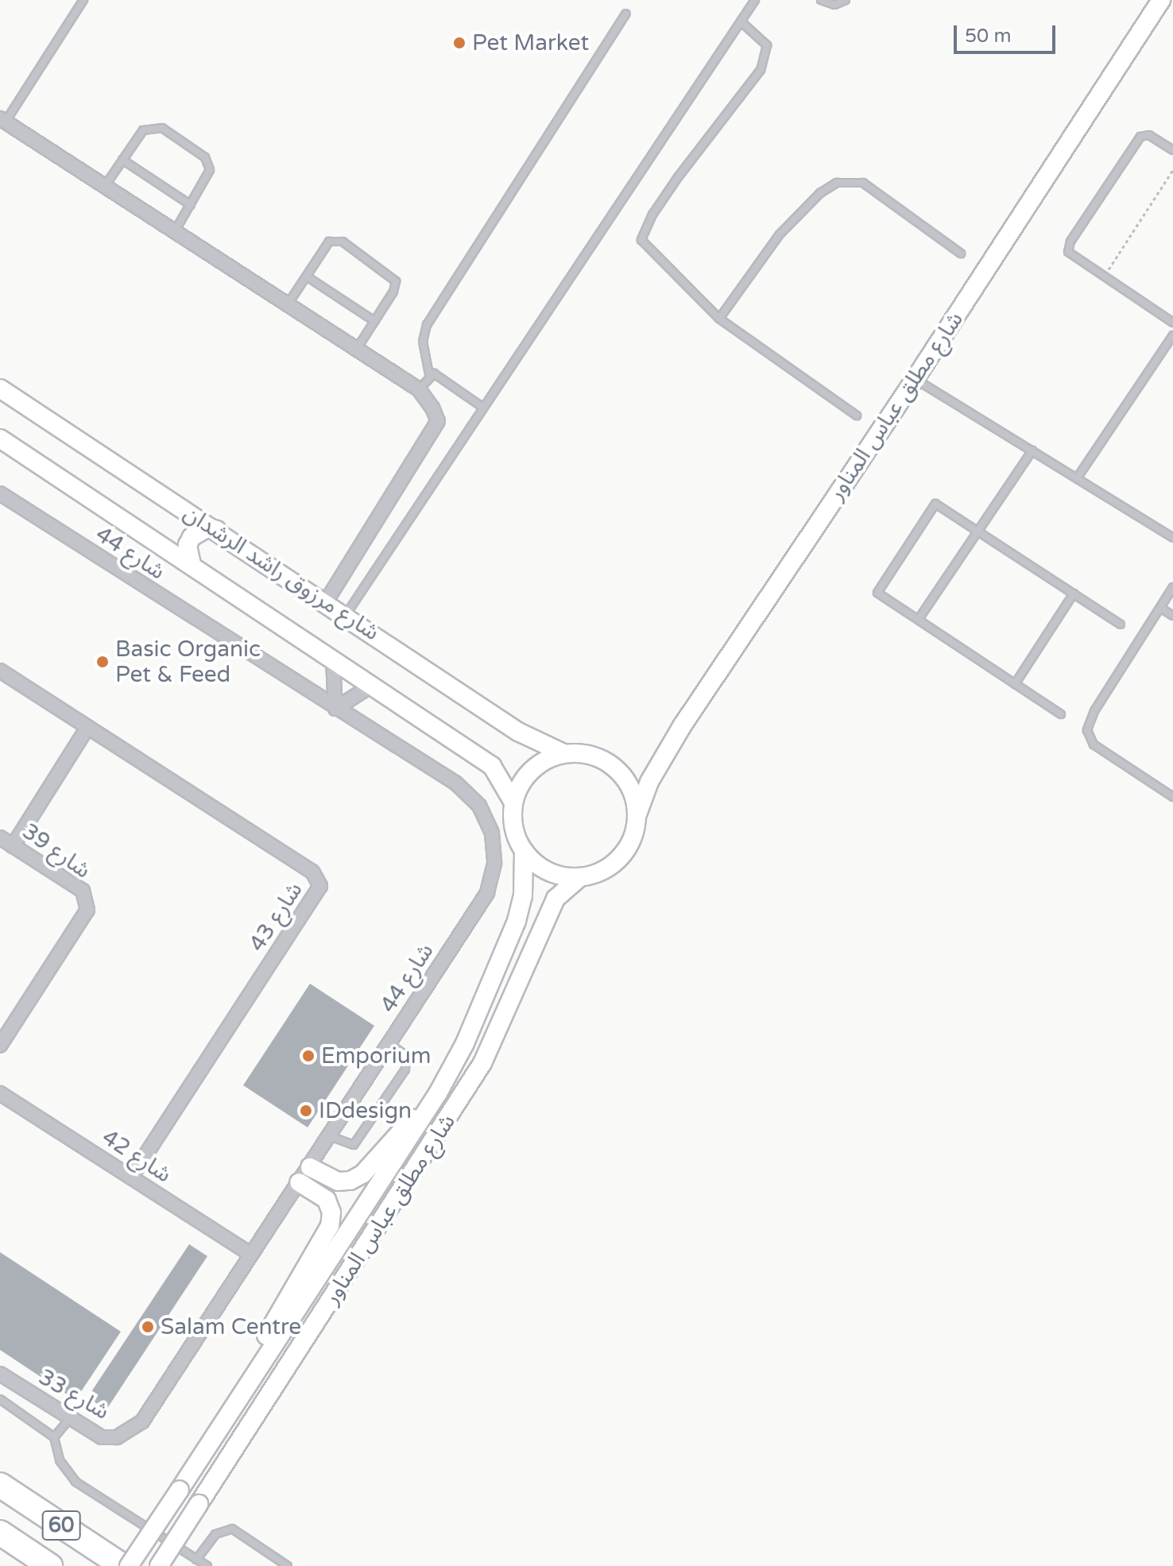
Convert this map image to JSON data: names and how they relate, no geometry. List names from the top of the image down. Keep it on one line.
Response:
{"streets":{"highway":["60"],"street":["شارع مطلق عباس المناور","شارع 44","شارع مرزوق راشد الرشدان","شارع 39","شارع 43","شارع 42","شارع 33"]},"crossings":[["شارع مطلق عباس المناور","شارع مرزوق راشد الرشدان"],["شارع 44","شارع 42"],["شارع 44","شارع 33"],["شارع 43","شارع 42"]],"places":["Pet Market","Basic Organic Pet & Feed","Emporium","IDdesign","Salam Centre"],"scale_bar":"50 m"}
